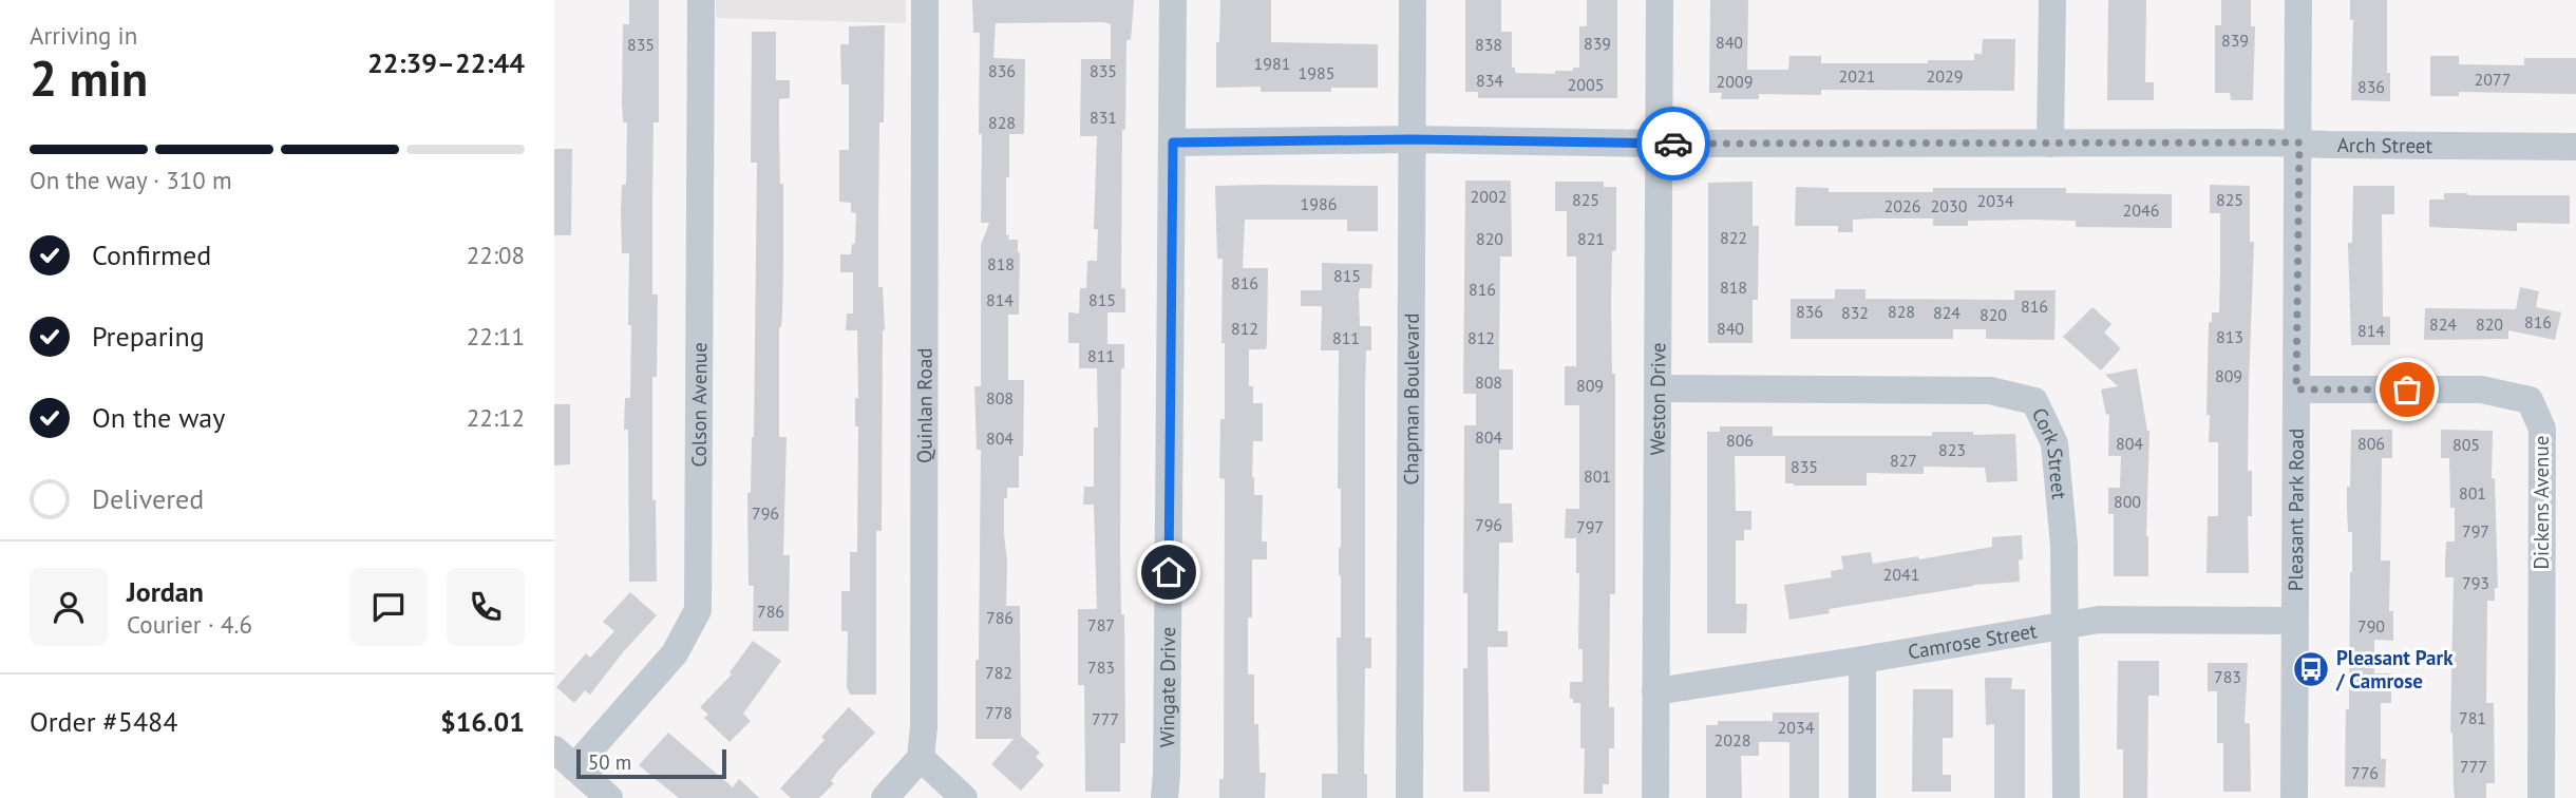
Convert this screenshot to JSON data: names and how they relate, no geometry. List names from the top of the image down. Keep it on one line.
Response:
{"streets":{"street":["Arch Street","Chapman Boulevard","Weston Drive","Colson Avenue","Quinlan Road","Cork Street","Dickens Avenue","Pleasant Park Road","Camrose Street","Wingate Drive"]},"crossings":[["Arch Street","Chapman Boulevard"],["Arch Street","Weston Drive"],["Arch Street","Pleasant Park Road"],["Arch Street","Wingate Drive"],["Weston Drive","Cork Street"],["Weston Drive","Camrose Street"],["Cork Street","Camrose Street"],["Dickens Avenue","Pleasant Park Road"],["Pleasant Park Road","Camrose Street"]],"places":{"bus stop":["Pleasant Park / Camrose"]},"house_numbers":["839","840","839","835","838","1981","836","835","1985","2021","2029","2077","834","2009","2005","836","831","828","2002","825","825","2034","1986","2026","2030","2046","822","820","821","818","815","816","818","816","814","815","816","836","828","832","824","820","816","824","820","812","840","814","813","811","812","811","809","808","809","808","804","804","806","804","806","805","823","827","835","801","801","800","796","796","797","797","2041","793","786","786","787","790","783","782","783","778","781","777","2034","2028","777","776"],"scale_bar":"50 m","page":{"heading":["2 min","Arriving in","22:39–22:44"],"panel":["Jordan","Courier · 4.6","Order #5484","$16.01"],"bar":"On the way · 310 m","list":[["Confirmed","22:08"],["Preparing","22:11"],["On the way","22:12"],"Delivered"],"scale":"50 m"}}
